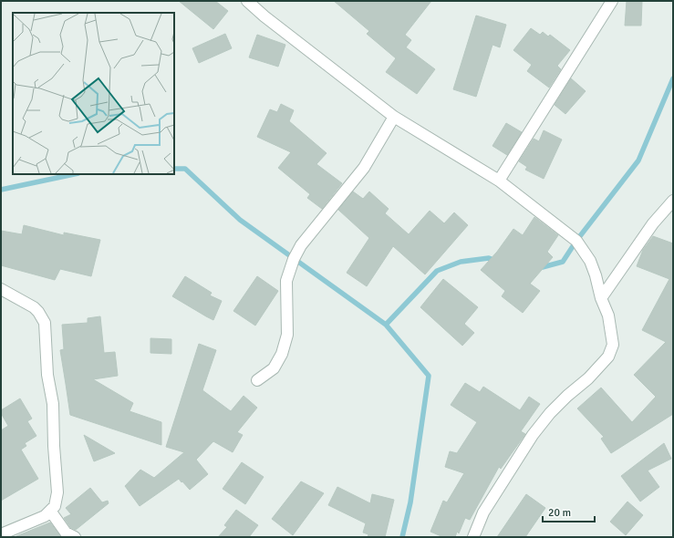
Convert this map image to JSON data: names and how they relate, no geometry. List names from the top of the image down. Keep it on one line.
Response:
{"scale_bar":"20 m"}
